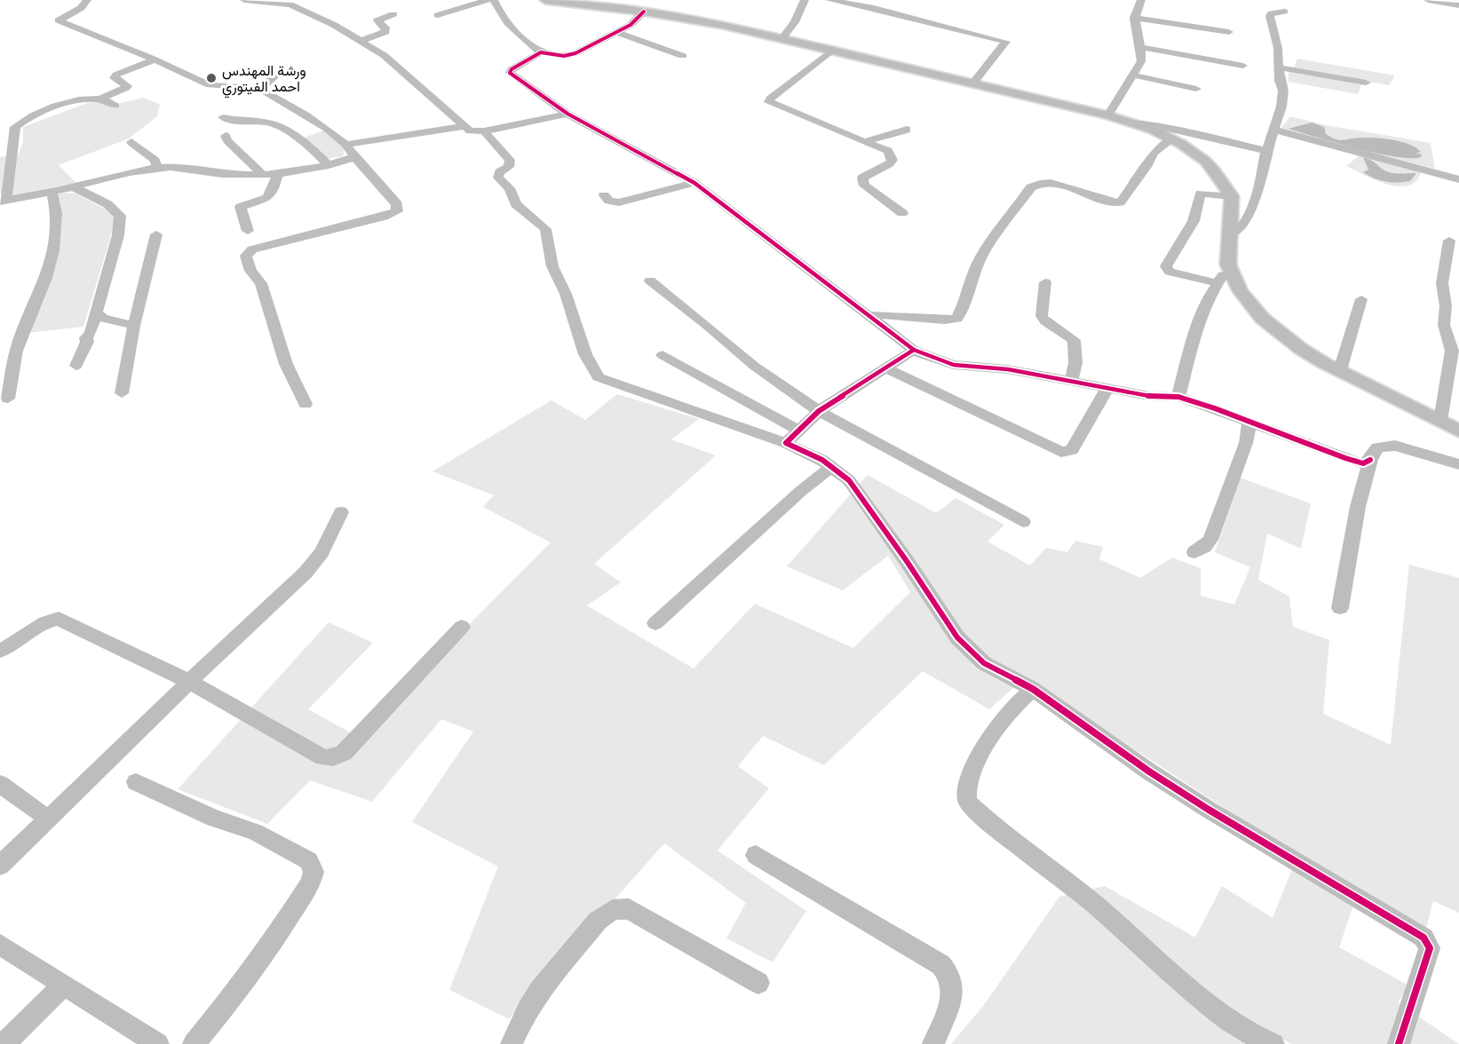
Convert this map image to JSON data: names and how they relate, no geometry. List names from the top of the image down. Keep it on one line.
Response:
{"places":["ورشة المهندس احمد الفيتوري"]}
